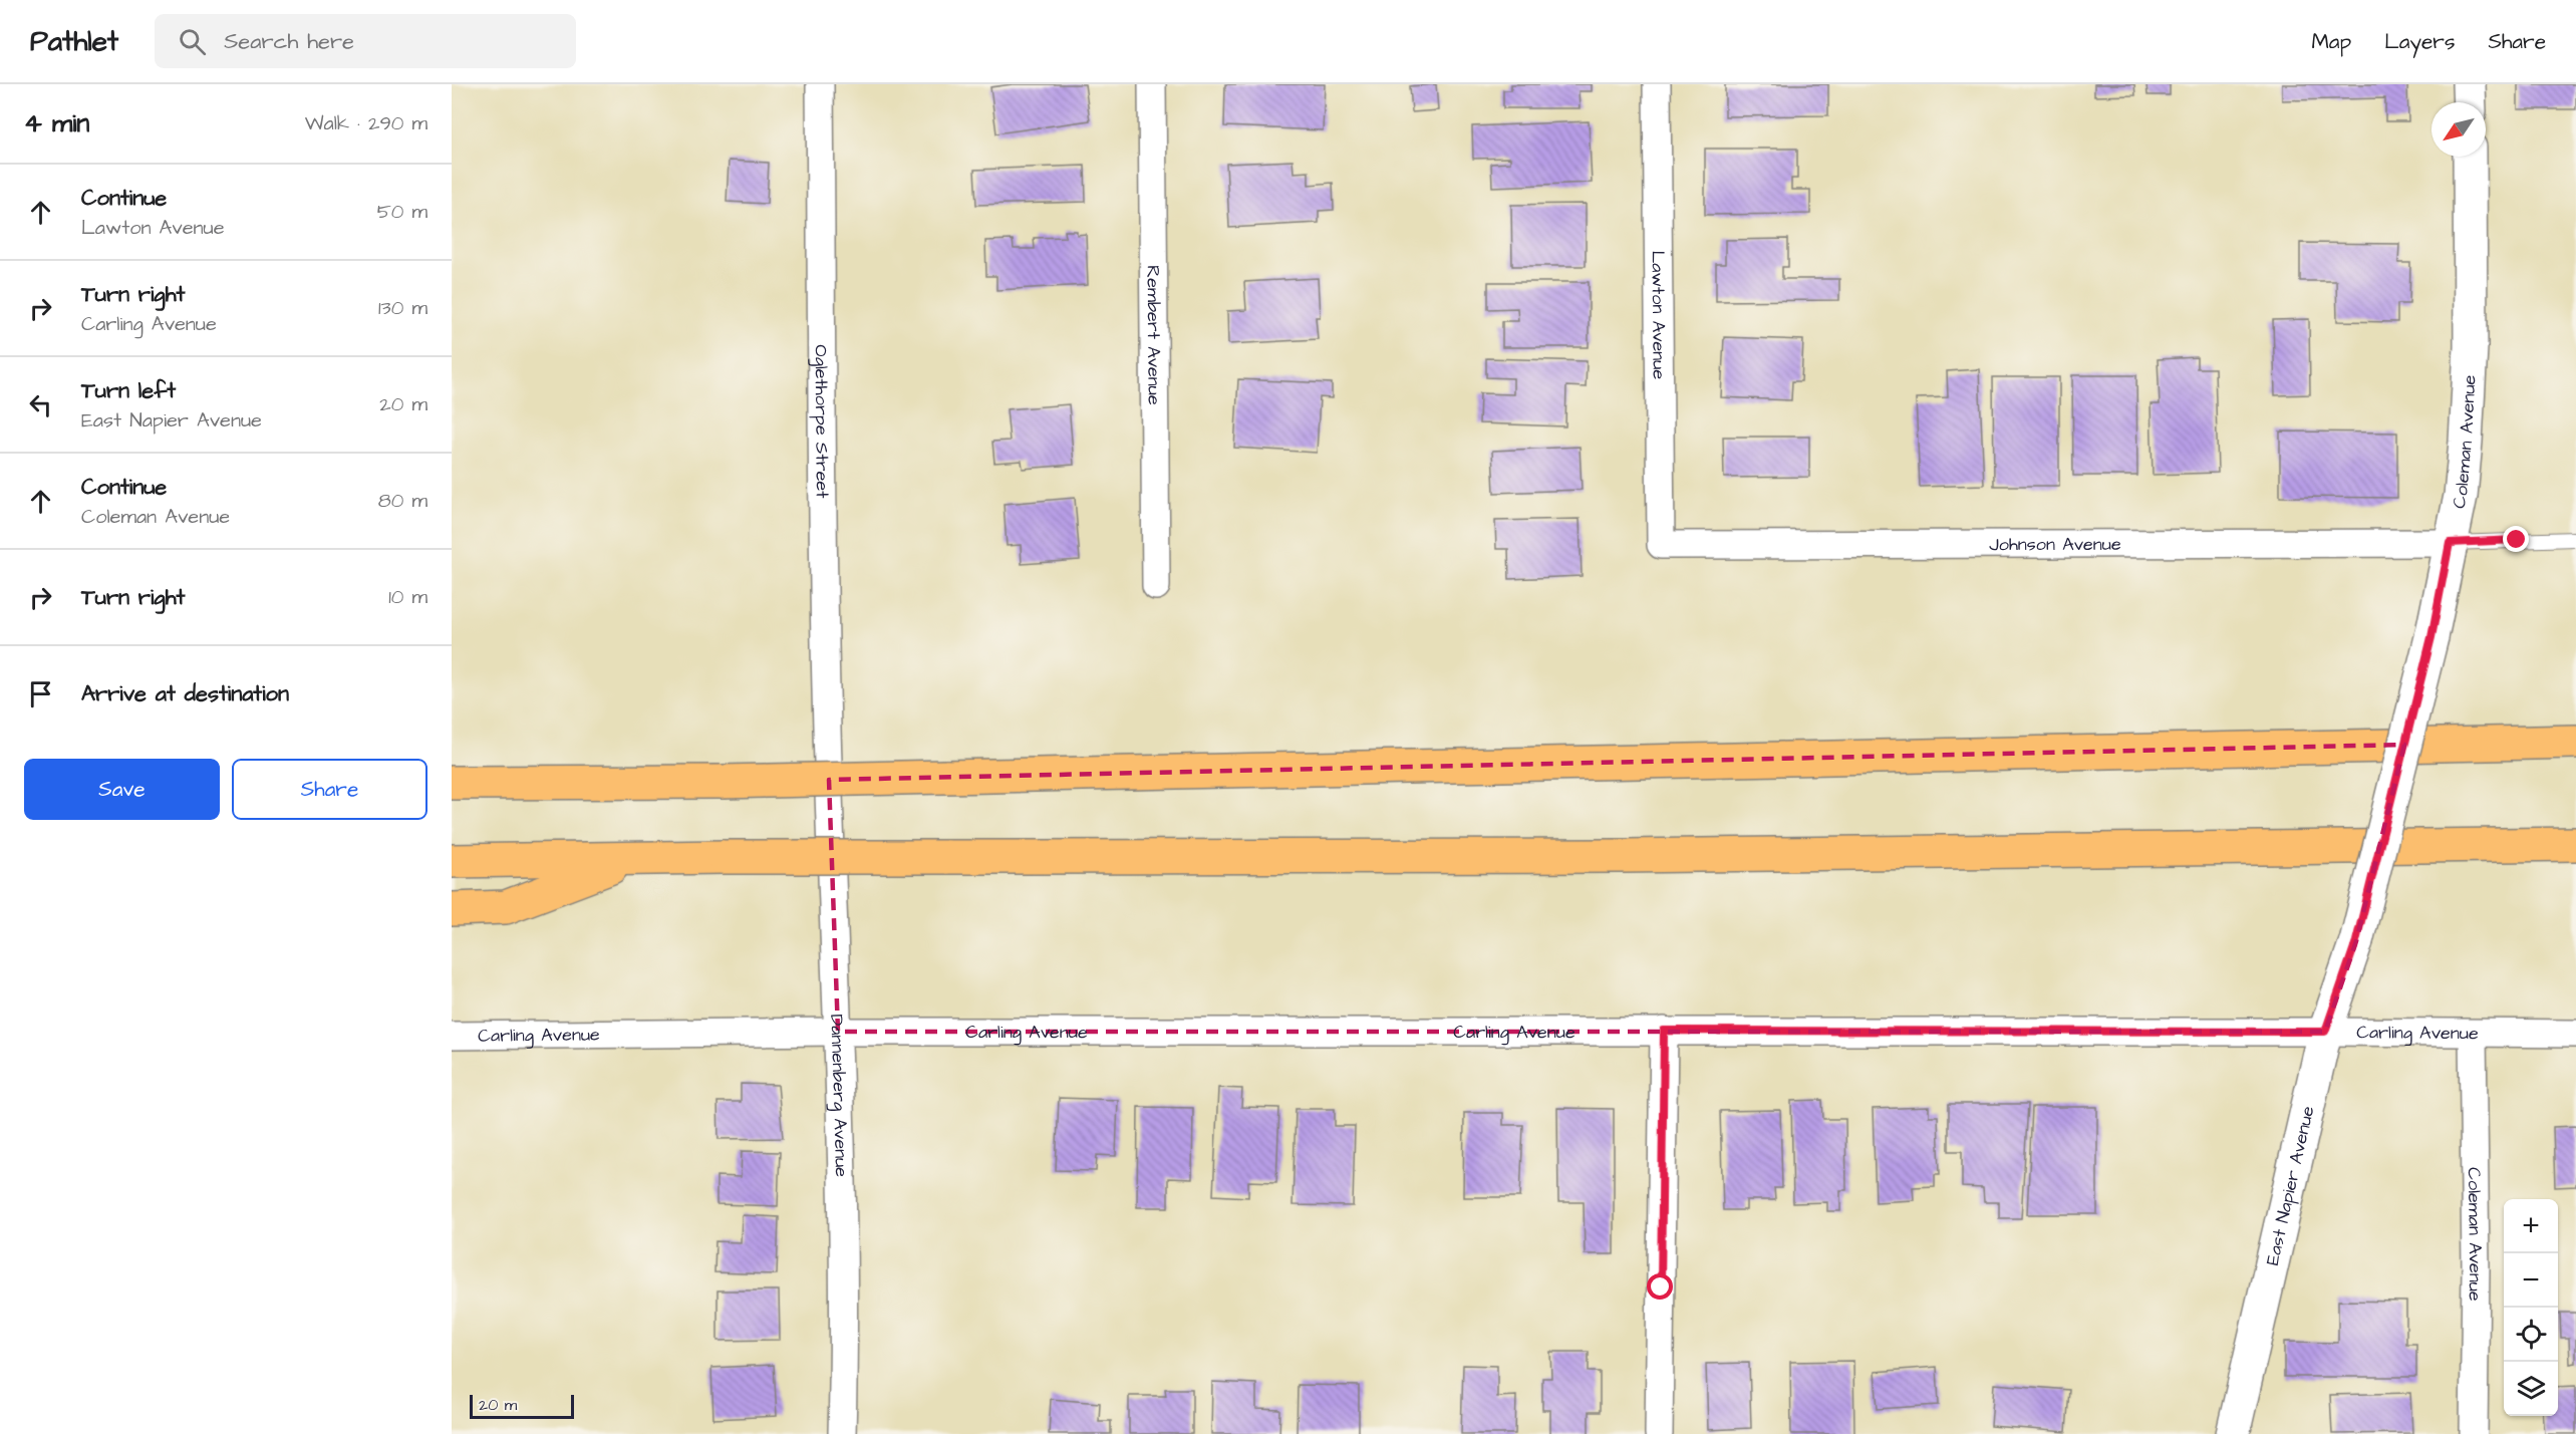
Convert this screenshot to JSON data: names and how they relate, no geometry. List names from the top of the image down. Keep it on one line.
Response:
{"streets":{"street":["Lawton Avenue","Rembert Avenue","Oglethorpe Street","Coleman Avenue","Johnson Avenue","Carling Avenue","Dannenberg Avenue","East Napier Avenue"]},"crossings":[["Lawton Avenue","Johnson Avenue"],["Oglethorpe Street","Dannenberg Avenue"],["Coleman Avenue","Johnson Avenue"],["Coleman Avenue","Carling Avenue"],["Coleman Avenue","East Napier Avenue"],["Carling Avenue","Dannenberg Avenue"],["Carling Avenue","East Napier Avenue"]],"scale_bar":"20 m","north":"bottom left","page":{"header":"Pathlet","search":"Search here","nav":["Map","Layers","Share"],"heading":["4 min","Walk · 290 m"],"list":[["Continue","Lawton Avenue","50 m"],["Turn right","Carling Avenue","130 m"],["Turn left","East Napier Avenue","20 m"],["Continue","Coleman Avenue","80 m"],["Turn right","10 m"],"Arrive at destination"],"buttons":["Save","Share"],"map_buttons":["+","−"],"scale":"20 m"}}
